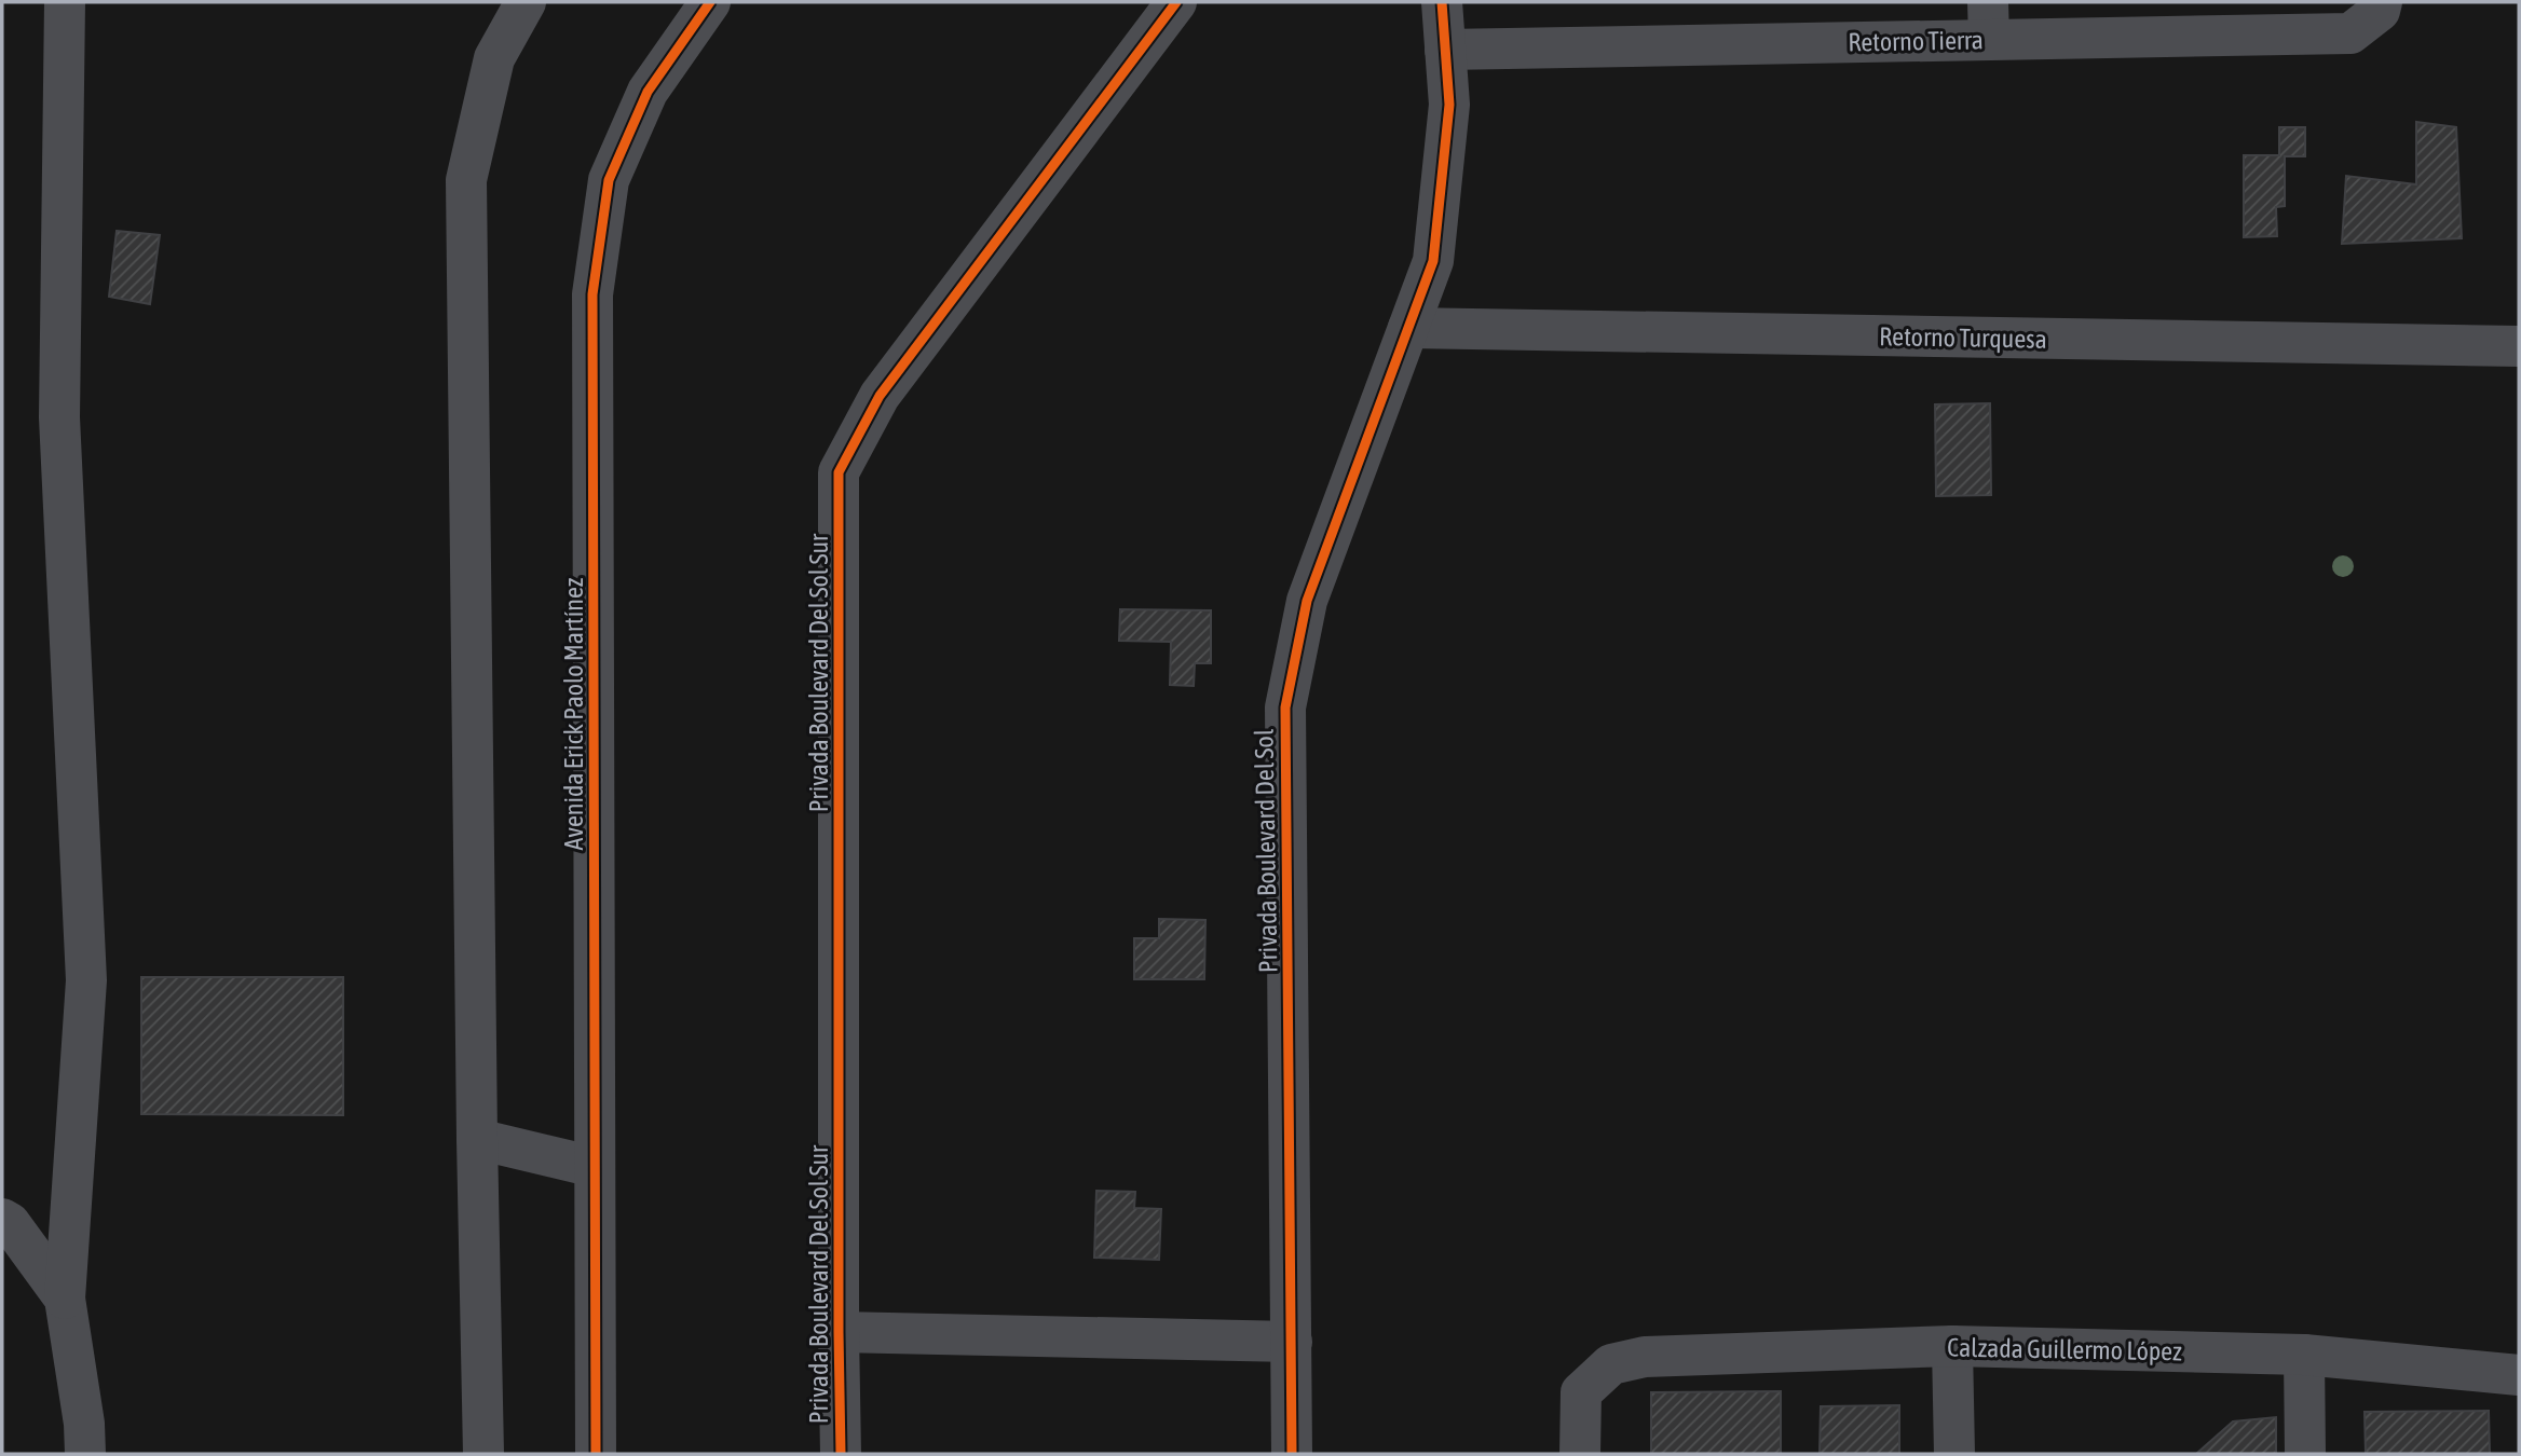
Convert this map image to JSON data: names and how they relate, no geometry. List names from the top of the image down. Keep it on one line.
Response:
{"streets":{"street":["Retorno Tierra","Retorno Turquesa","Privada Boulevard Del Sol Sur","Avenida Erick Paolo Martínez","Privada Boulevard Del Sol","Calzada Guillermo López"]},"crossings":[["Retorno Tierra","Privada Boulevard Del Sol"],["Retorno Turquesa","Privada Boulevard Del Sol"]]}
